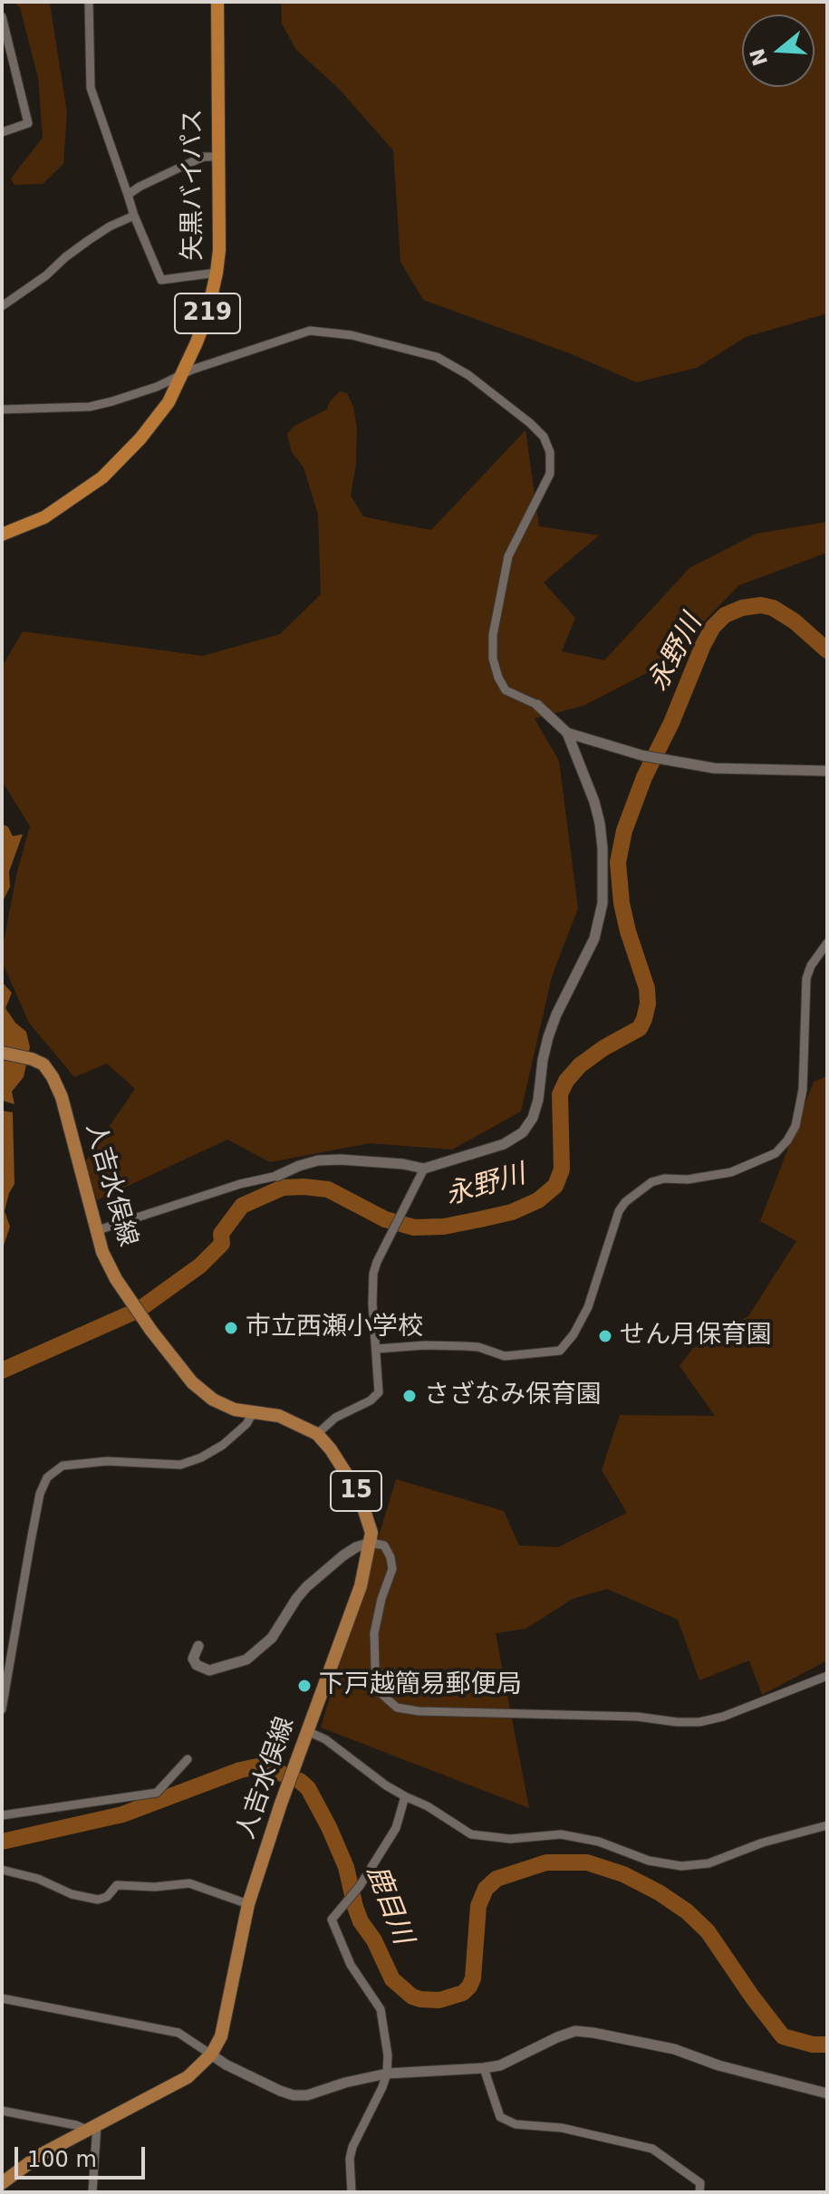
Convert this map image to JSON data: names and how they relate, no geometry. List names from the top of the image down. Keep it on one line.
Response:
{"streets":{"highway":["矢黒バイパス","219"],"main road":["人吉水俣線","15"]},"water":["永野川","鹿目川"],"places":["市立西瀬小学校","せん月保育園","さざなみ保育園","下戸越簡易郵便局"],"scale_bar":"100 m","north":"left"}
